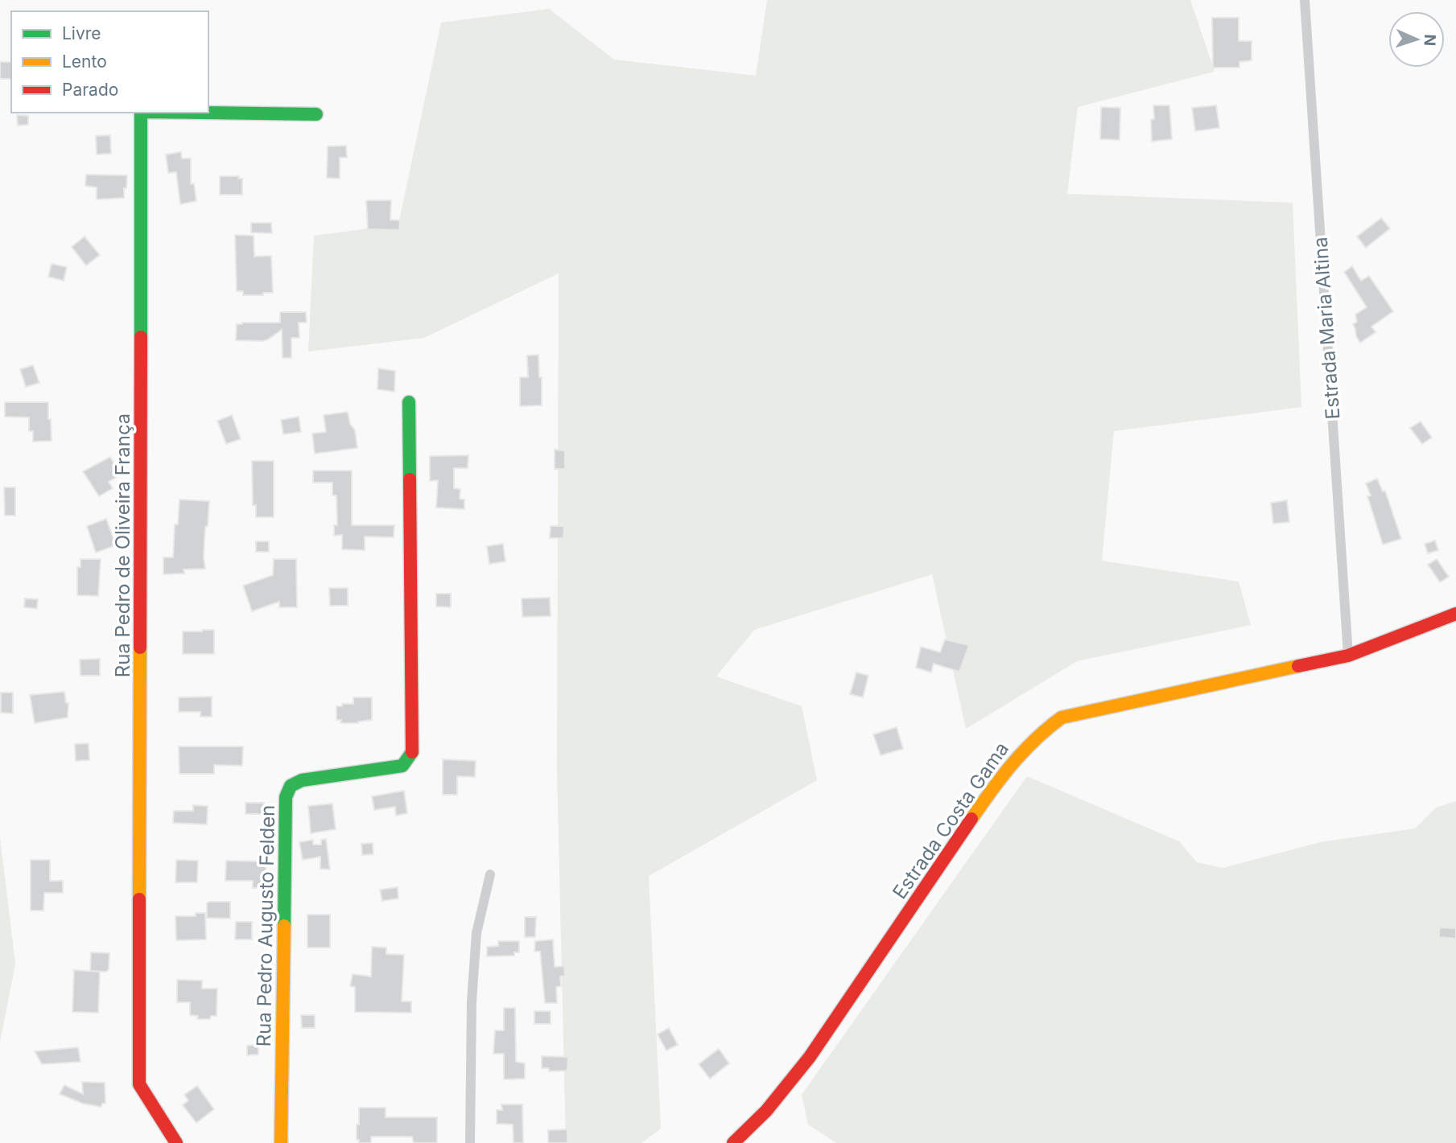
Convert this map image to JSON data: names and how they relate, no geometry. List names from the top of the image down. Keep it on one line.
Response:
{"streets":{"street":["Estrada Maria Altina","Rua Pedro de Oliveira França","Estrada Costa Gama","Rua Pedro Augusto Felden"]},"crossings":[["Estrada Maria Altina","Estrada Costa Gama"]],"legend":["Livre","Lento","Parado"],"north":"right"}
